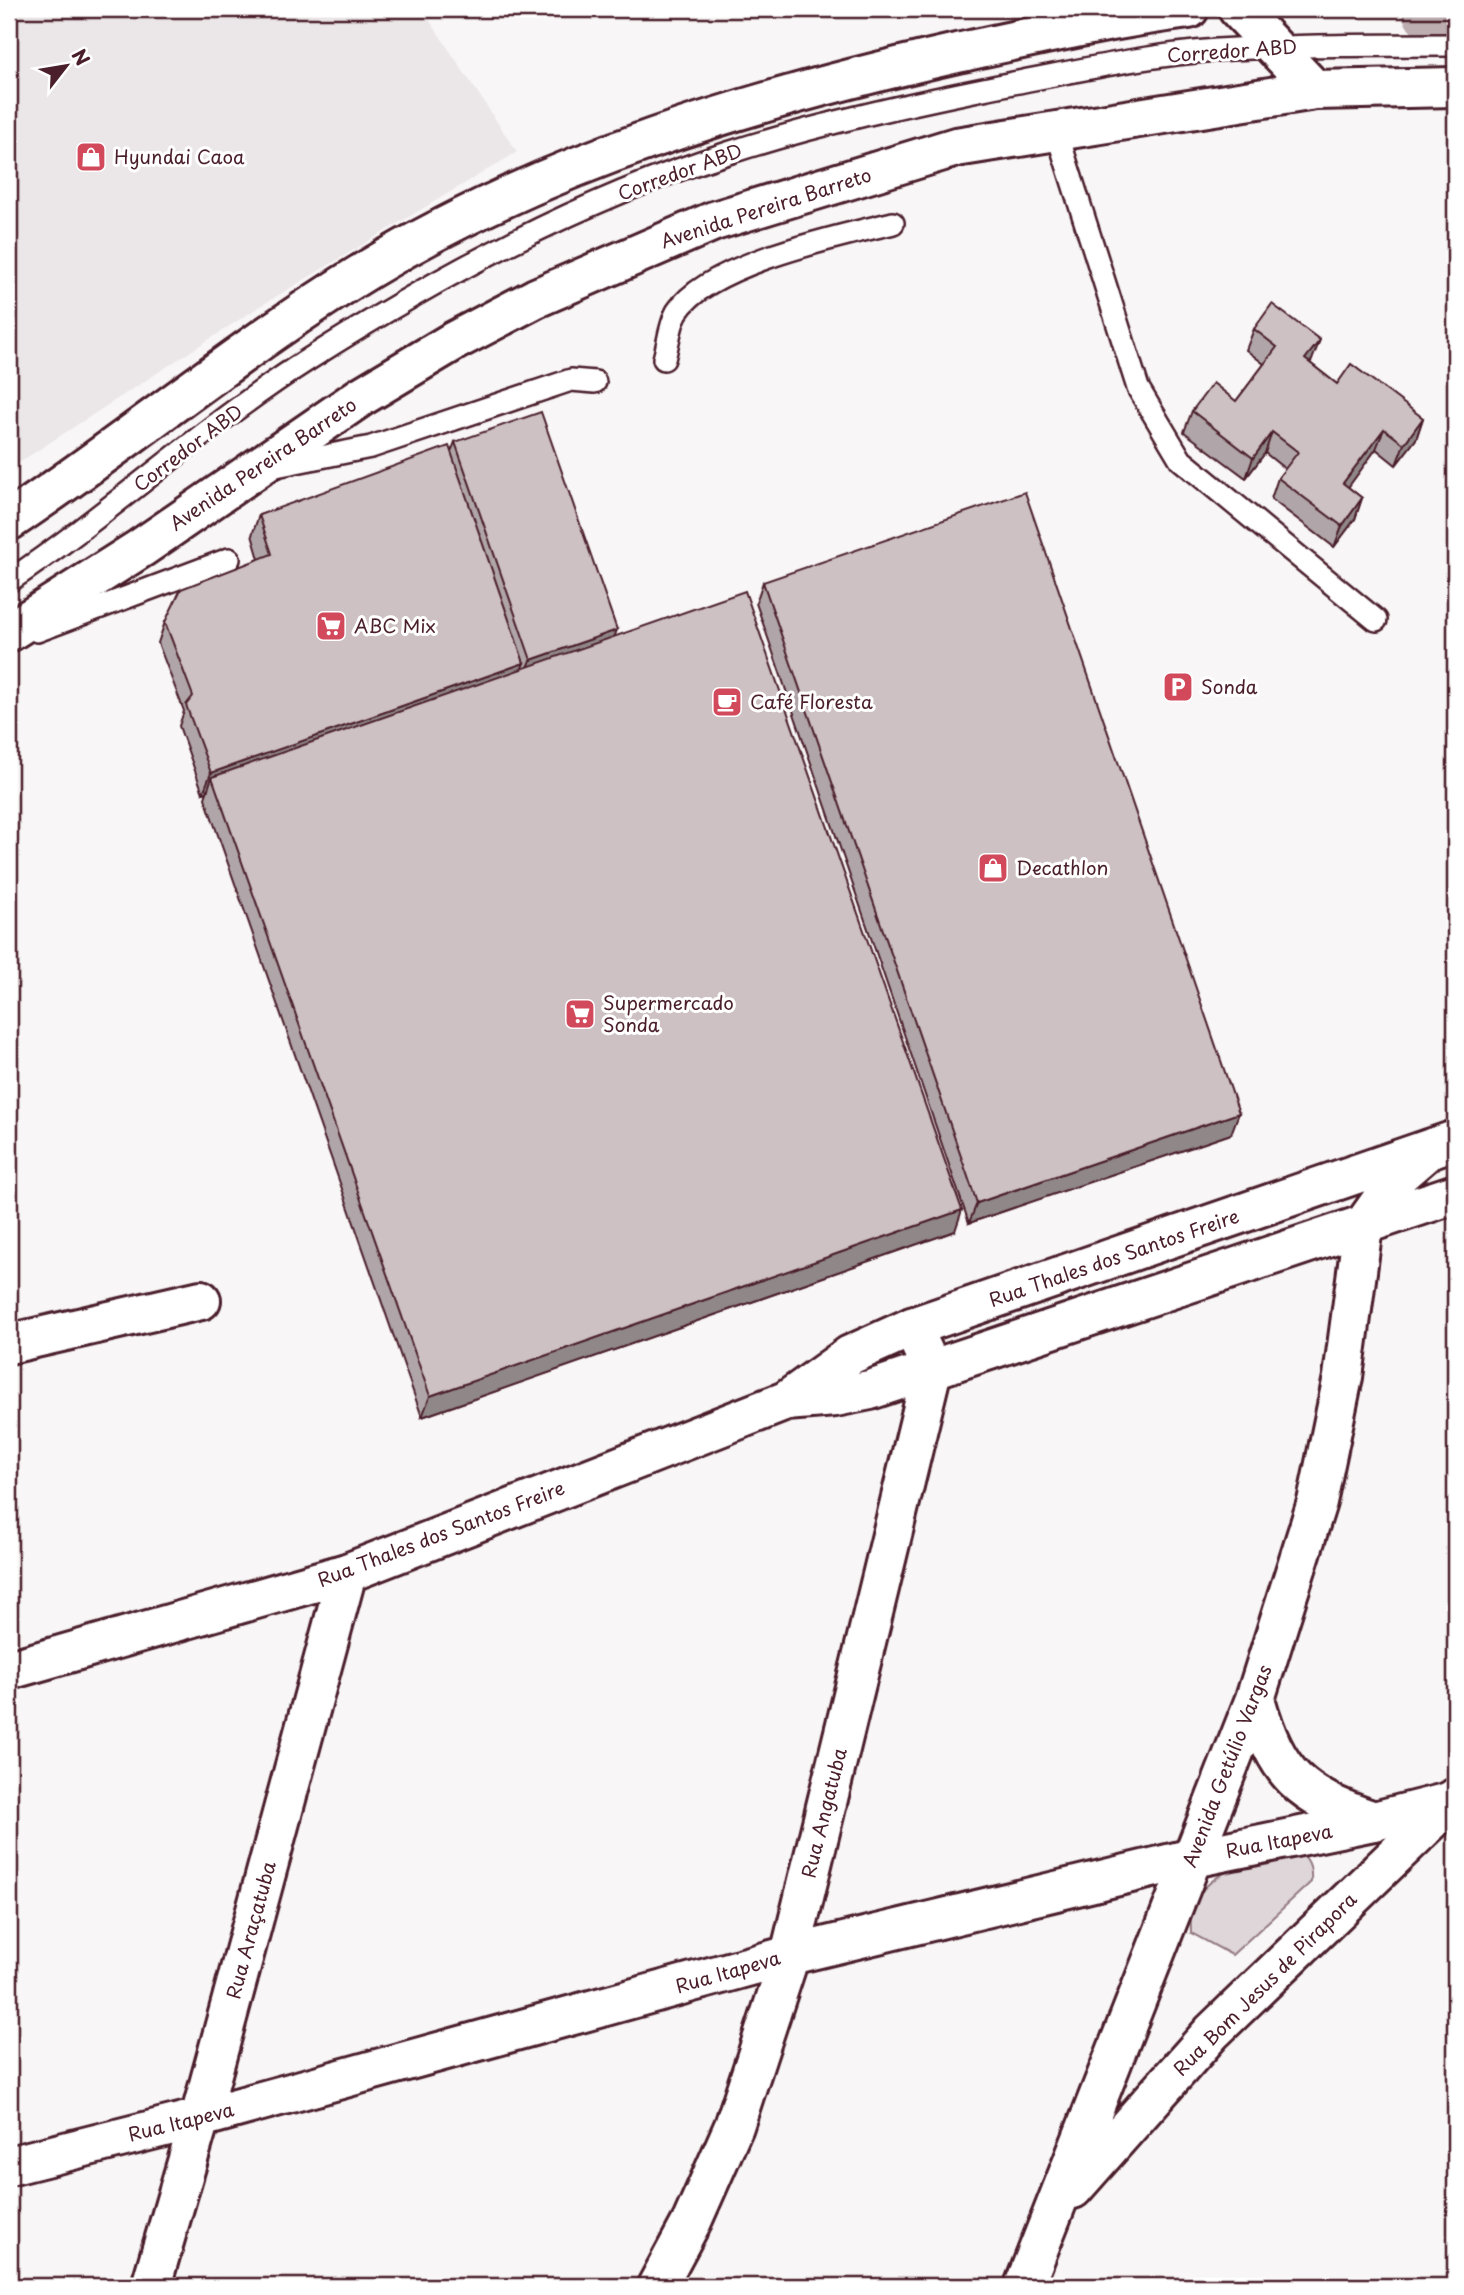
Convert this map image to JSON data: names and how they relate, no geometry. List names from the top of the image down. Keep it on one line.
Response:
{"streets":{"street":["Avenida Pereira Barreto","Rua Thales dos Santos Freire","Avenida Getúlio Vargas","Rua Angatuba","Rua Itapeva","Rua Araçatuba","Rua Bom Jesus de Pirapora"],"lane":["Corredor ABD"]},"crossings":[["Rua Thales dos Santos Freire","Avenida Getúlio Vargas"],["Rua Thales dos Santos Freire","Rua Angatuba"],["Rua Thales dos Santos Freire","Rua Araçatuba"],["Avenida Getúlio Vargas","Rua Itapeva"],["Avenida Getúlio Vargas","Rua Bom Jesus de Pirapora"],["Rua Angatuba","Rua Itapeva"],["Rua Itapeva","Rua Araçatuba"],["Rua Itapeva","Rua Bom Jesus de Pirapora"]],"places":{"shop":["Hyundai Caoa","Decathlon"],"supermarket":["ABC Mix","Supermercado Sonda"],"parking":["Sonda"],"cafe":["Café Floresta"]},"north":"top right"}
